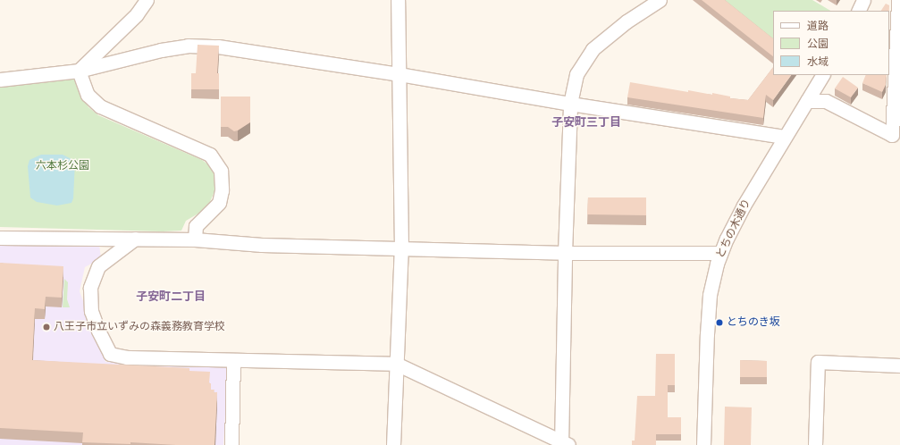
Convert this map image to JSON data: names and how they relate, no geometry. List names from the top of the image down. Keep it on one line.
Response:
{"streets":{"street":["とちの木通り"]},"districts":["子安町三丁目","子安町二丁目"],"parks":["六本杉公園"],"places":["とちのき坂","八王子市立いずみの森義務教育学校"],"legend":["道路","公園","水域"]}
